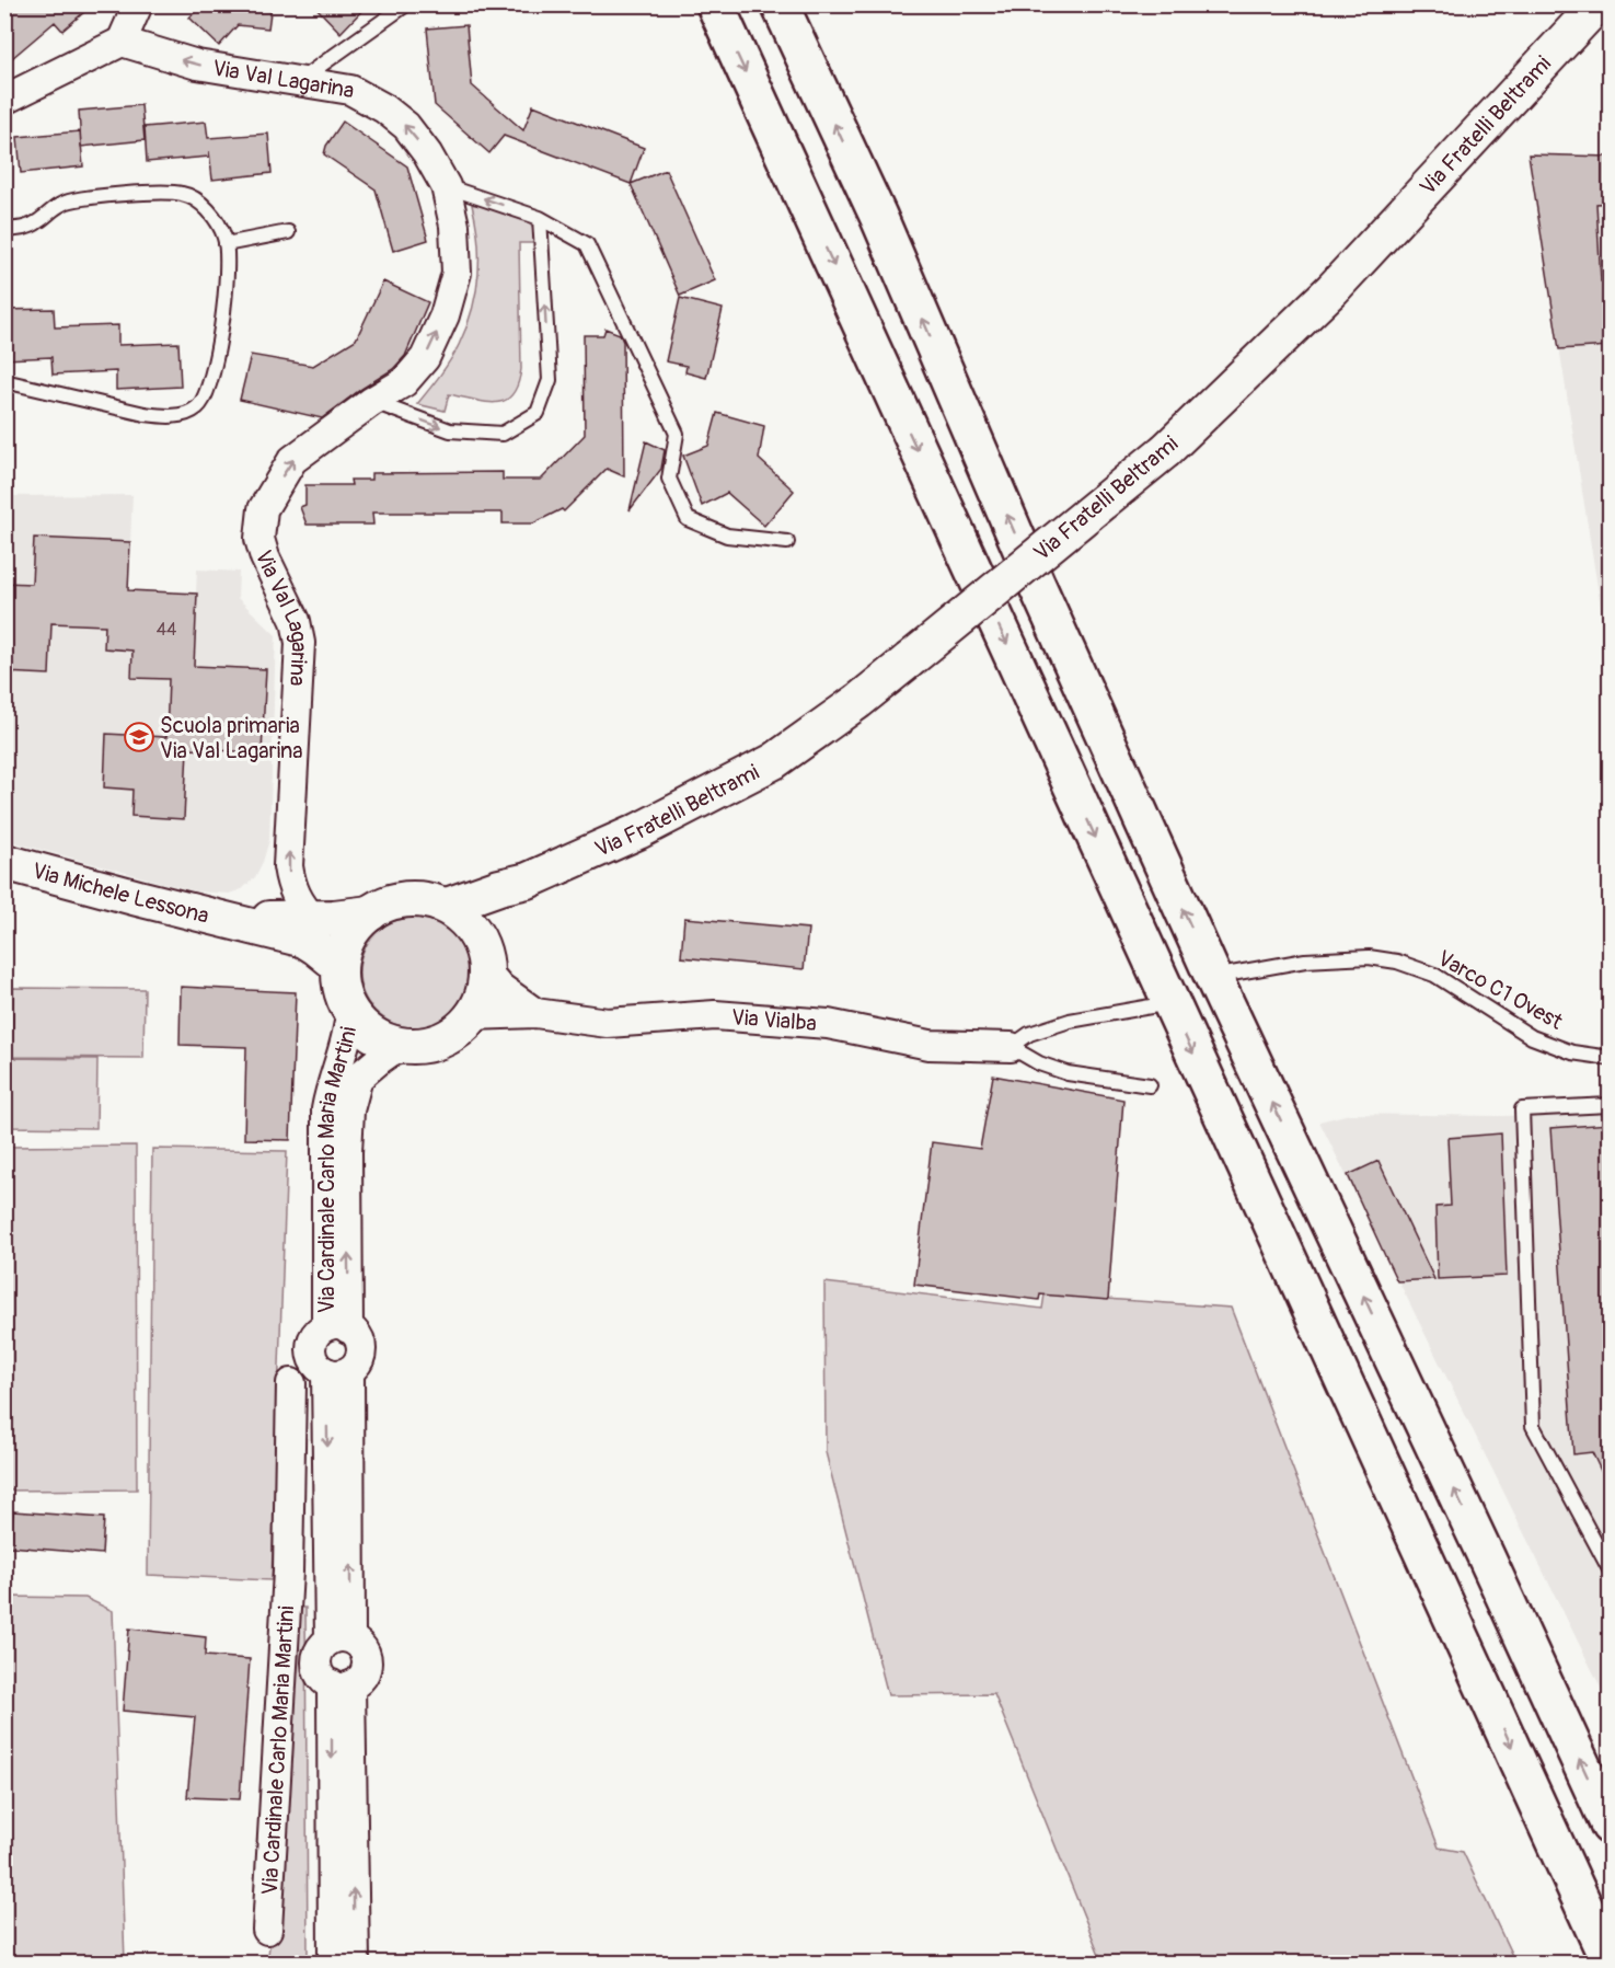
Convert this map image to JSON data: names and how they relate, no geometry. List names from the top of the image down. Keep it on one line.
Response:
{"streets":{"street":["Via Val Lagarina","Via Fratelli Beltrami","Via Michele Lessona","Via Vialba","Via Cardinale Carlo Maria Martini"],"lane":["Varco C1 Ovest"]},"crossings":[["Via Val Lagarina","Via Michele Lessona"],["Via Fratelli Beltrami","Via Michele Lessona"],["Via Fratelli Beltrami","Via Vialba"],["Via Fratelli Beltrami","Via Cardinale Carlo Maria Martini"],["Via Michele Lessona","Via Vialba"],["Via Michele Lessona","Via Cardinale Carlo Maria Martini"],["Via Vialba","Via Cardinale Carlo Maria Martini"]],"places":{"school or university":["Scuola primaria Via Val Lagarina"]},"house_numbers":["44"]}
